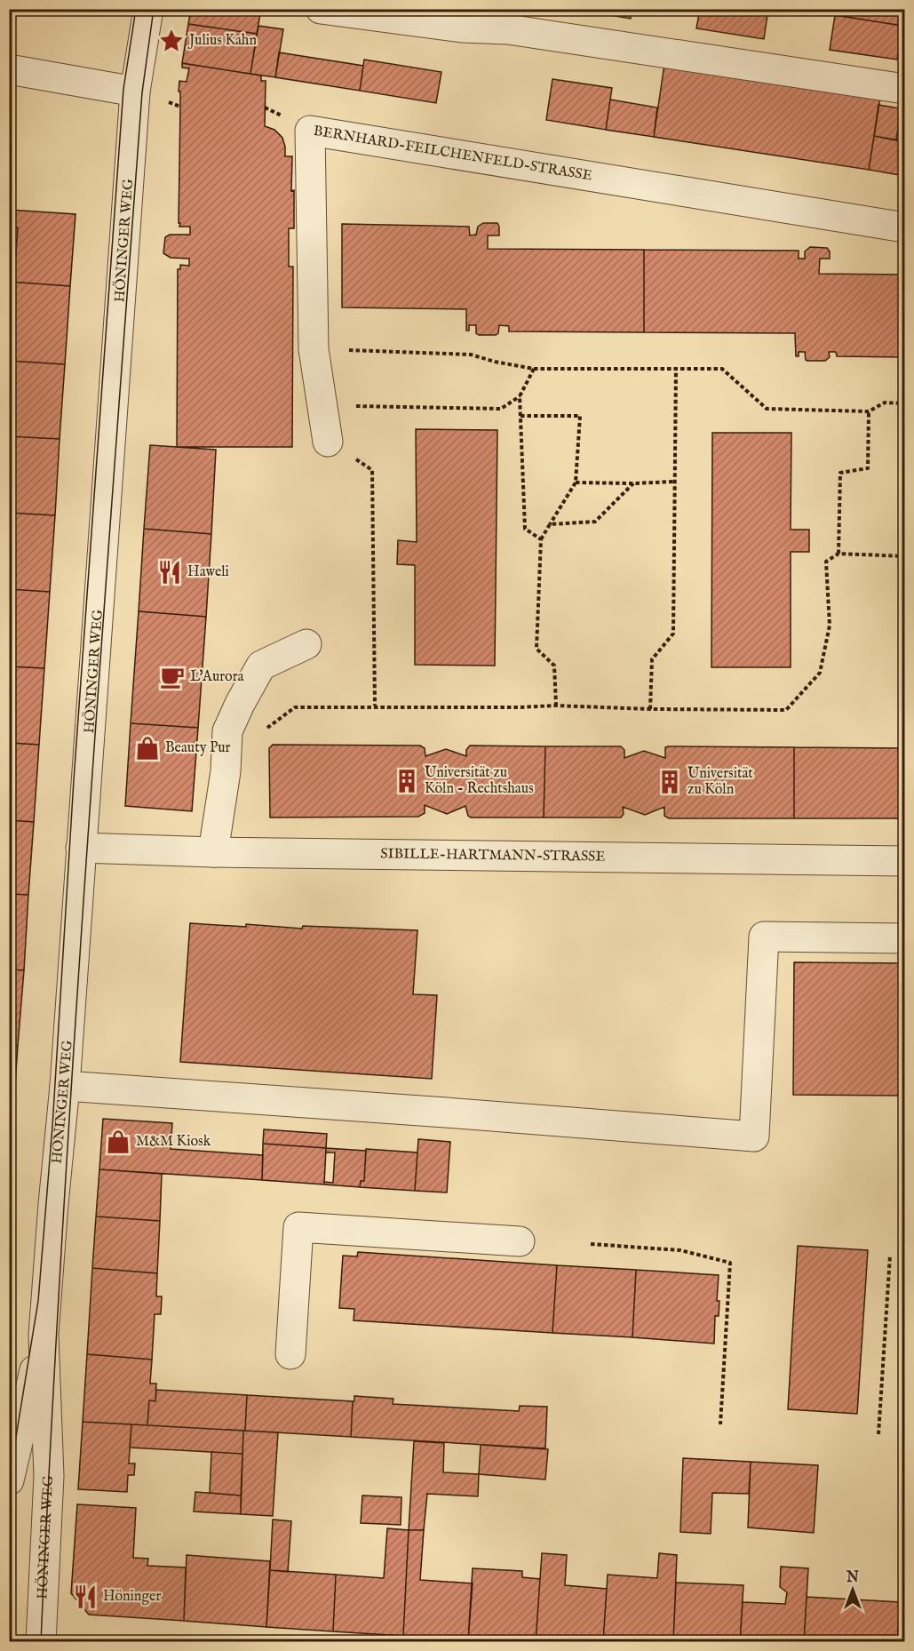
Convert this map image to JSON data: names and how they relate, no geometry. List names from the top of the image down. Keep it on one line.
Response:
{"streets":{"street":["BERNHARD-FEILCHENFELD-STRASSE","HÖNINGER WEG","SIBILLE-HARTMANN-STRASSE"]},"crossings":[["HÖNINGER WEG","SIBILLE-HARTMANN-STRASSE"]],"places":{"place":["Julius Kahn"],"restaurant":["Haweli","Höninger"],"cafe":["L'Aurora"],"shop":["Beauty Pur","M&M Kiosk"],"building":["Universität zu Köln - Rechtshaus","Universität zu Köln"]},"north":"top"}
